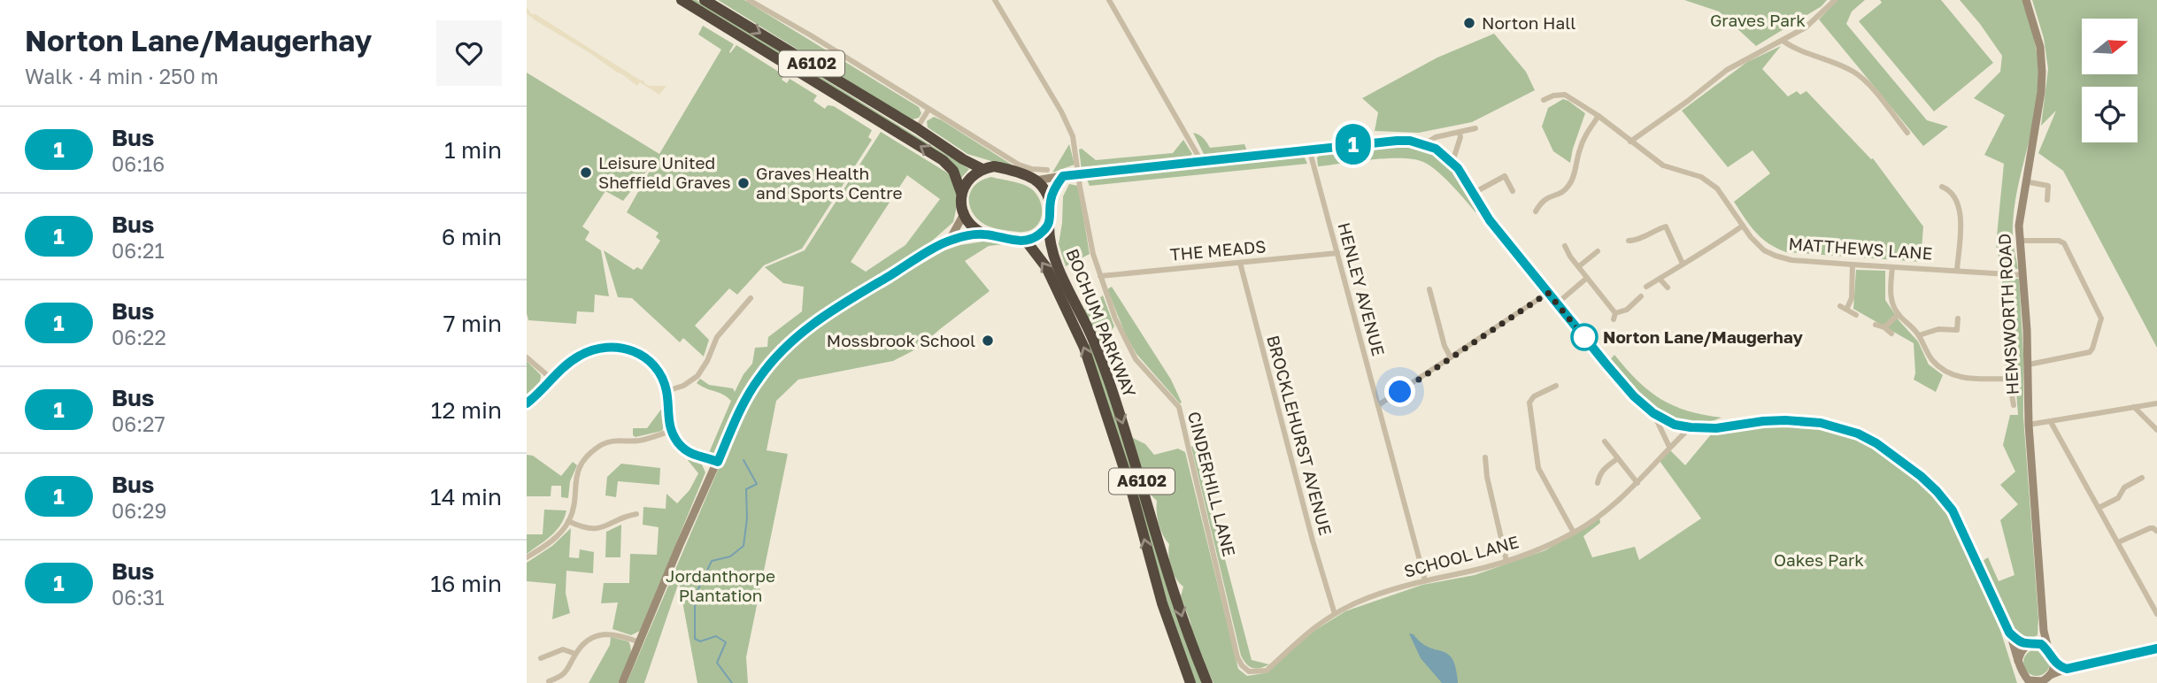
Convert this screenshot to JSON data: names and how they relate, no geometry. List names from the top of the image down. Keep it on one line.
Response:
{"streets":{"highway":["A6102","BOCHUM PARKWAY"],"street":["MATTHEWS LANE","THE MEADS","HENLEY AVENUE","HEMSWORTH ROAD","BROCKLEHURST AVENUE","CINDERHILL LANE","SCHOOL LANE"]},"crossings":[["A6102","BOCHUM PARKWAY"],["MATTHEWS LANE","HEMSWORTH ROAD"],["THE MEADS","HENLEY AVENUE"],["THE MEADS","BROCKLEHURST AVENUE"],["THE MEADS","CINDERHILL LANE"],["HENLEY AVENUE","SCHOOL LANE"],["BROCKLEHURST AVENUE","SCHOOL LANE"],["CINDERHILL LANE","SCHOOL LANE"]],"parks":["Graves Park","Oakes Park","Jordanthorpe Plantation"],"places":["Norton Hall","Leisure United Sheffield Graves","Graves Health and Sports Centre","Norton Lane/Maugerhay","Mossbrook School"],"lines":["bus line 1"],"north":"right","page":{"heading":["Norton Lane/Maugerhay","Walk · 4 min · 250 m"],"on_map":"1","list":[{"mark":"1","name":"Bus","note":"06:16","value":"1 min"},{"mark":"1","name":"Bus","note":"06:21","value":"6 min"},{"mark":"1","name":"Bus","note":"06:22","value":"7 min"},{"mark":"1","name":"Bus","note":"06:27","value":"12 min"},{"mark":"1","name":"Bus","note":"06:29","value":"14 min"},{"mark":"1","name":"Bus","note":"06:31","value":"16 min"}]}}
